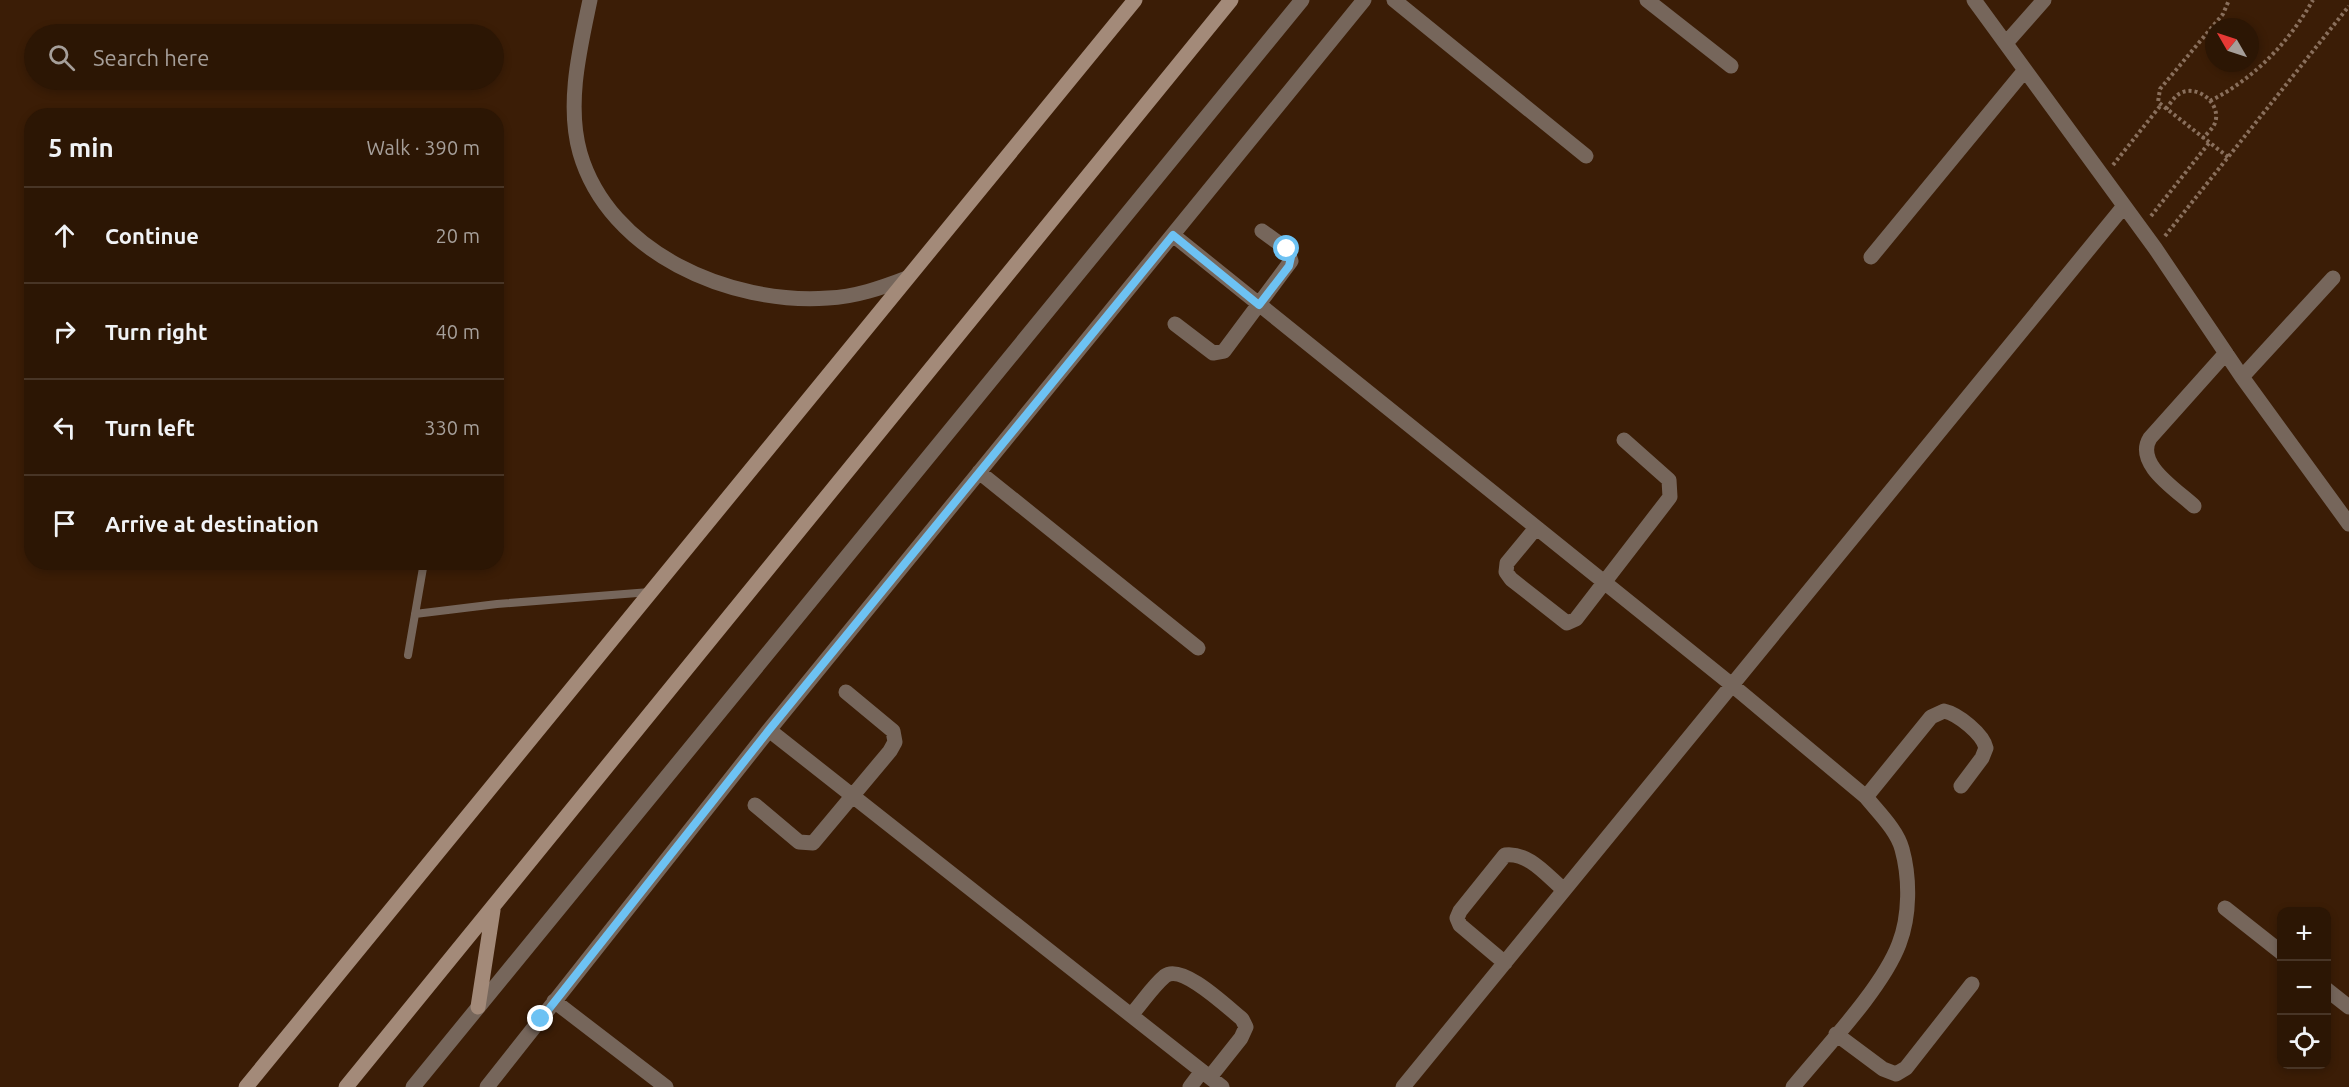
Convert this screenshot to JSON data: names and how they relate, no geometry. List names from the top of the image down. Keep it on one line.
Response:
{"north":"top left","page":{"search":"Search here","heading":["5 min","Walk · 390 m"],"list":[["Continue","20 m"],["Turn right","40 m"],["Turn left","330 m"],"Arrive at destination"],"map_buttons":["+","−"]}}
